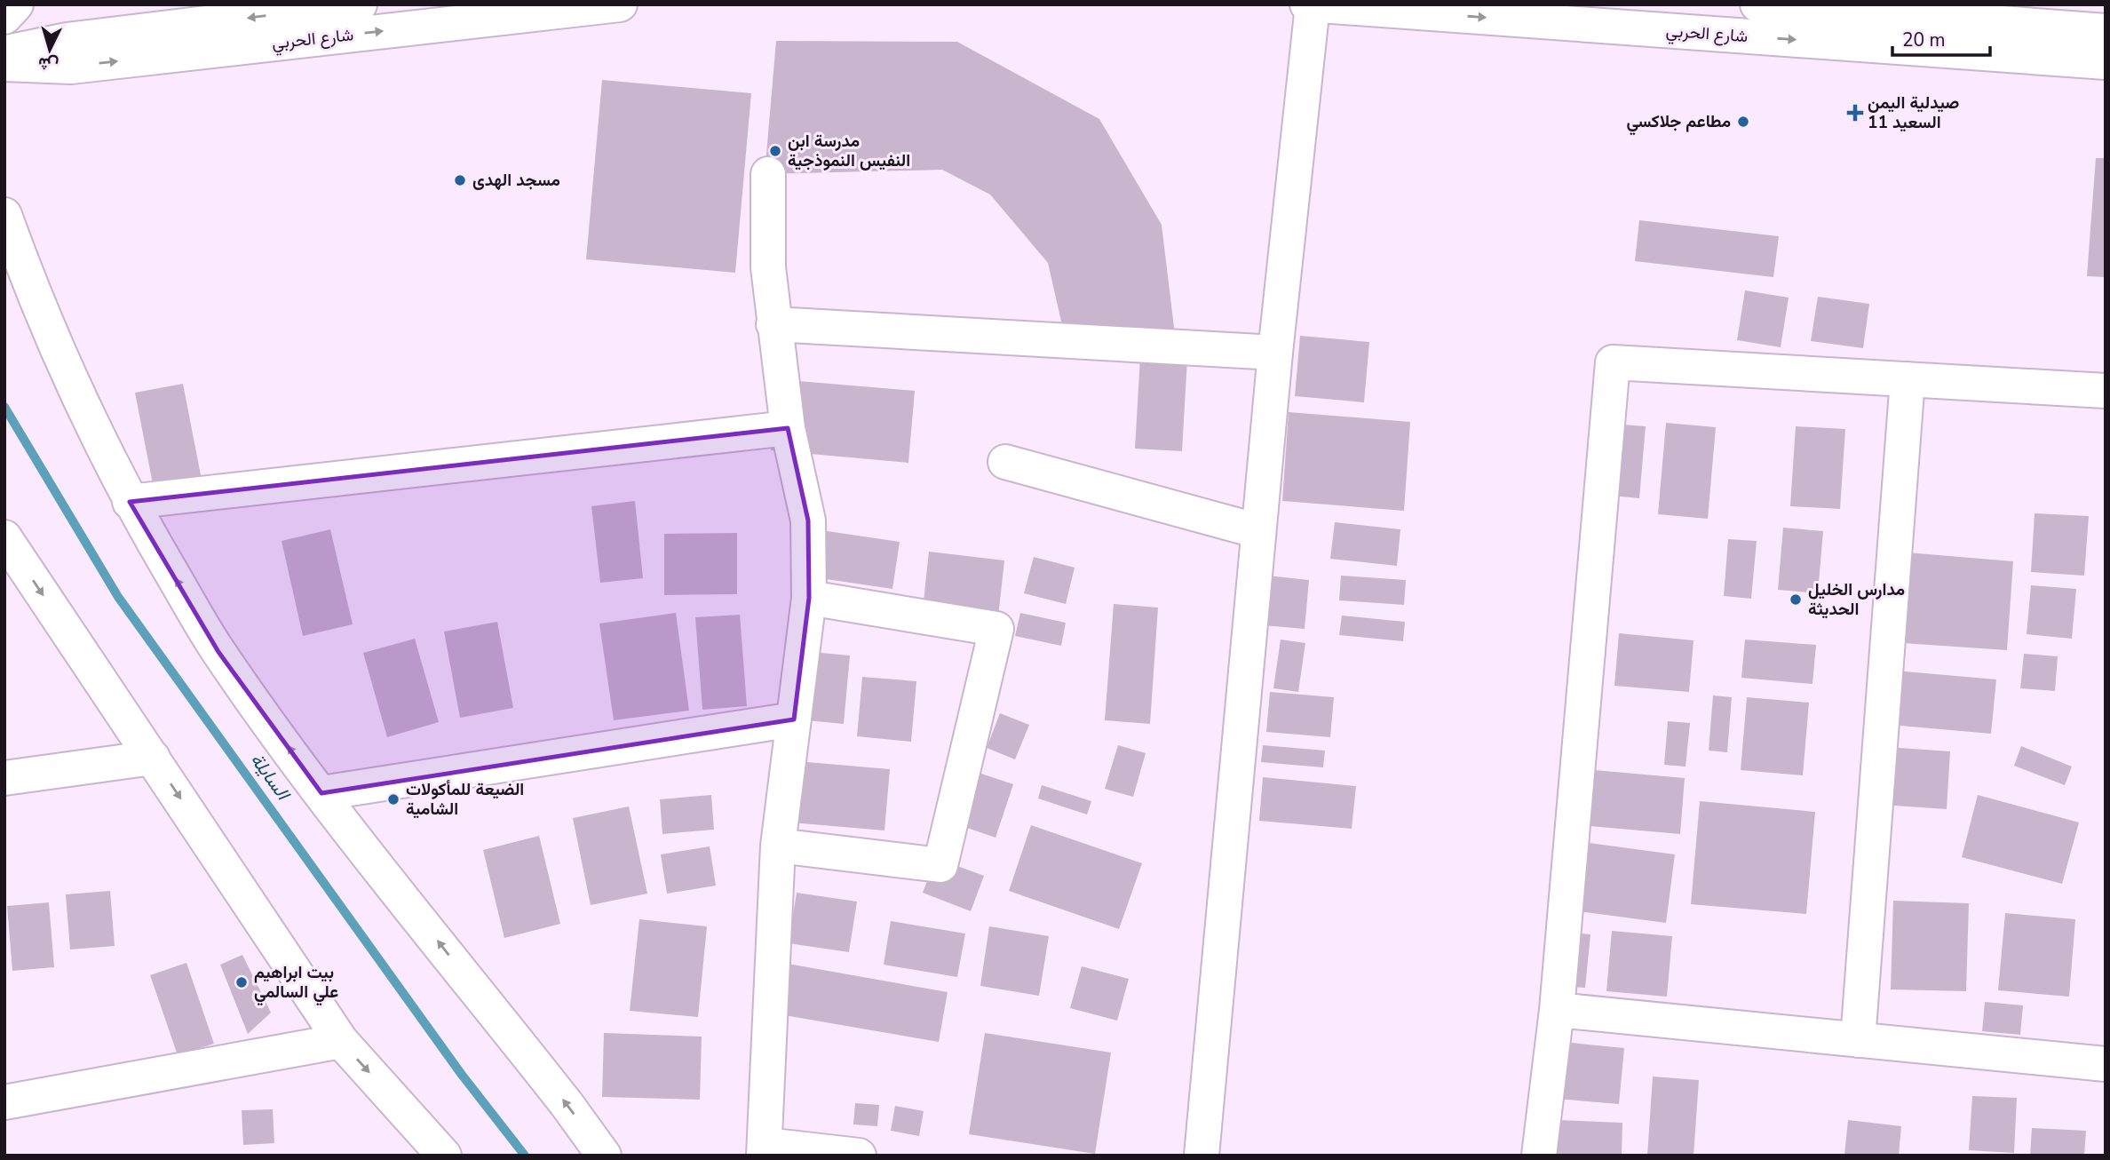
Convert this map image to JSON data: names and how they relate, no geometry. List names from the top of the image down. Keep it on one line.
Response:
{"streets":{"street":["شارع الحربي"]},"water":["السايلة"],"places":{"health":["صيدلية اليمن السعيد 11"],"other":["مطاعم جلاكسي","مدرسة ابن النفيس النموذجية","مسجد الهدى","مدارس الخليل الحديثة","الضيعة للمأكولات الشامية","بيت ابراهيم علي السالمي"]},"scale_bar":"20 m","north":"bottom"}
